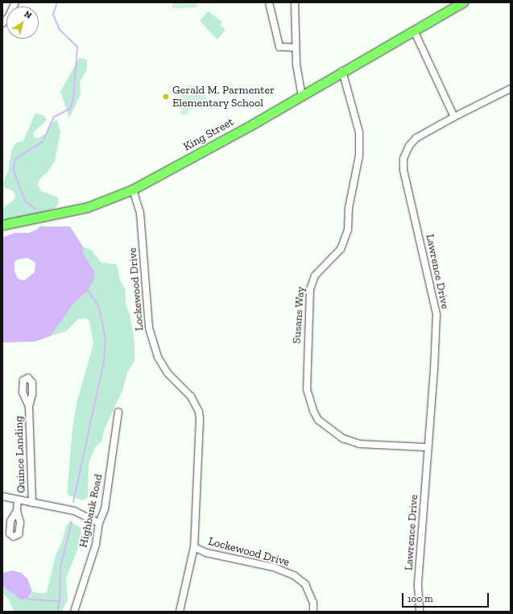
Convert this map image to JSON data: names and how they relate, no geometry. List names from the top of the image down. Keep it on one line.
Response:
{"streets":{"main road":["King Street"],"street":["Lawrence Drive","Lockewood Drive","Susans Way","Quince Landing","Highbank Road"]},"crossings":[["King Street","Lockewood Drive"],["King Street","Susans Way"],["Lawrence Drive","Susans Way"]],"places":["Gerald M. Parmenter Elementary School"],"scale_bar":"100 m","north":"top right"}
